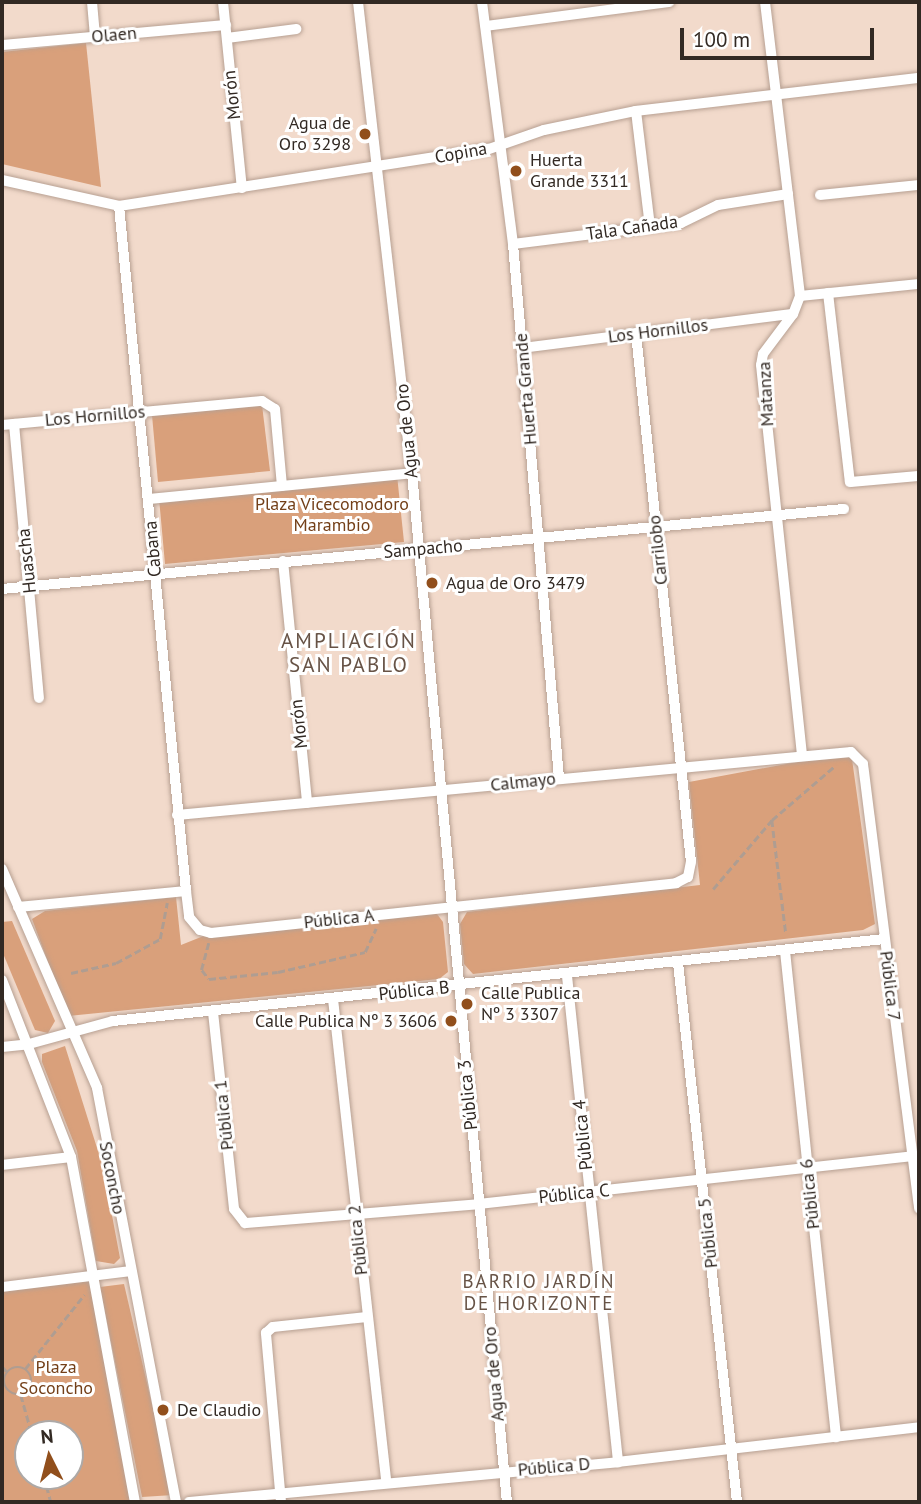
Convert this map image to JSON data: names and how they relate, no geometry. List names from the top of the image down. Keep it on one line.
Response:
{"streets":{"street":["Olaen","Morón","Copina","Tala Cañada","Los Hornillos","Huerta Grande","Matanza","Agua de Oro","Cabana","Sampacho","Carrilobo","Huascha","Calmayo","Pública A","Pública 7","Pública B","Pública 3","Pública 1","Pública 4","Soconcho","Pública C","Pública 6","Pública 5","Pública 2","Pública D"]},"crossings":[["Olaen","Morón"],["Morón","Copina"],["Morón","Sampacho"],["Morón","Calmayo"],["Copina","Huerta Grande"],["Copina","Matanza"],["Copina","Agua de Oro"],["Copina","Cabana"],["Tala Cañada","Huerta Grande"],["Tala Cañada","Matanza"],["Los Hornillos","Huerta Grande"],["Los Hornillos","Matanza"],["Los Hornillos","Cabana"],["Los Hornillos","Carrilobo"],["Los Hornillos","Huascha"],["Huerta Grande","Sampacho"],["Huerta Grande","Calmayo"],["Matanza","Sampacho"],["Matanza","Calmayo"],["Agua de Oro","Sampacho"],["Agua de Oro","Calmayo"],["Agua de Oro","Pública A"],["Agua de Oro","Pública B"],["Agua de Oro","Pública 3"],["Agua de Oro","Pública C"],["Agua de Oro","Pública D"],["Cabana","Sampacho"],["Cabana","Calmayo"],["Sampacho","Carrilobo"],["Sampacho","Huascha"],["Carrilobo","Calmayo"],["Carrilobo","Pública A"],["Calmayo","Pública A"],["Calmayo","Pública 7"],["Pública 7","Pública B"],["Pública 7","Pública C"],["Pública B","Pública 3"],["Pública B","Pública 1"],["Pública B","Pública 4"],["Pública B","Soconcho"],["Pública B","Pública 6"],["Pública B","Pública 5"],["Pública B","Pública 2"],["Pública 3","Pública C"],["Pública 1","Pública C"],["Pública 4","Pública C"],["Pública 4","Pública D"],["Pública C","Pública 6"],["Pública C","Pública 5"],["Pública C","Pública 2"],["Pública 6","Pública D"],["Pública 5","Pública D"],["Pública 2","Pública D"]],"districts":["AMPLIACIÓN SAN PABLO","BARRIO JARDÍN DE HORIZONTE"],"parks":["Plaza Vicecomodoro Marambio","Plaza Soconcho"],"places":["Agua de Oro 3298","Huerta Grande 3311","Agua de Oro 3479","Calle Publica Nº 3 3307","Calle Publica Nº 3 3606","De Claudio"],"scale_bar":"100 m","north":"top"}
